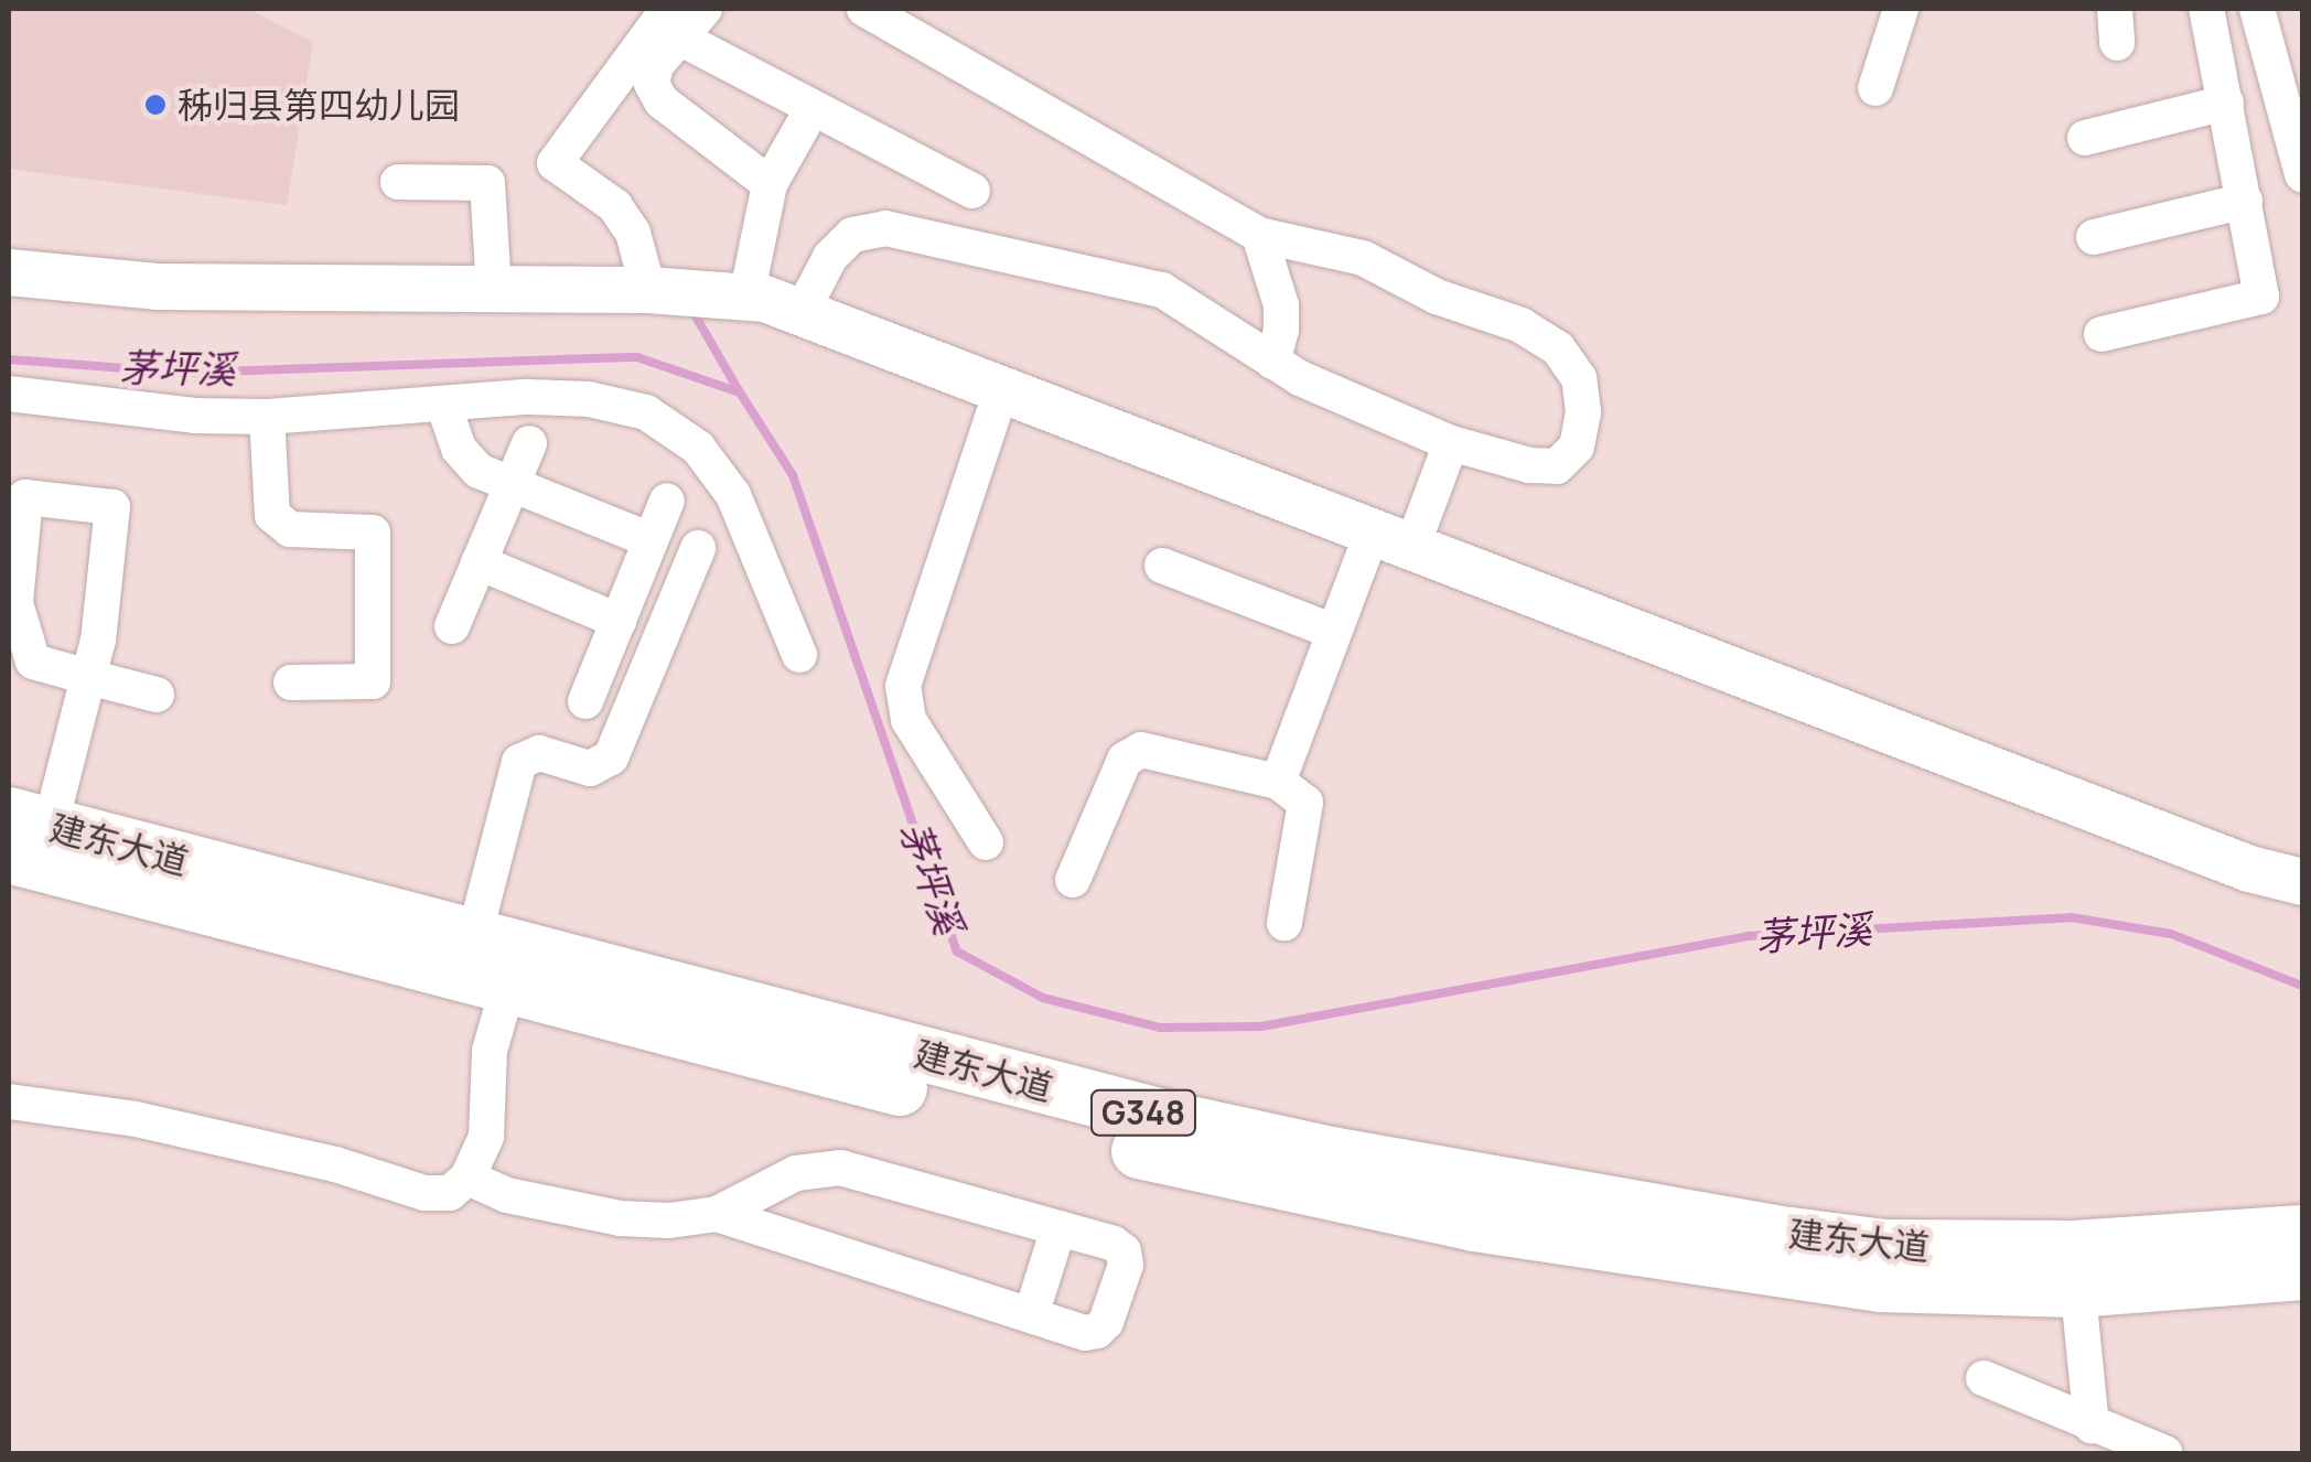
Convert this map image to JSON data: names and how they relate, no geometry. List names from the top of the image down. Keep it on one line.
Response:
{"streets":{"highway":["建东大道","G348"]},"water":["茅坪溪"],"places":["秭归县第四幼儿园"]}
